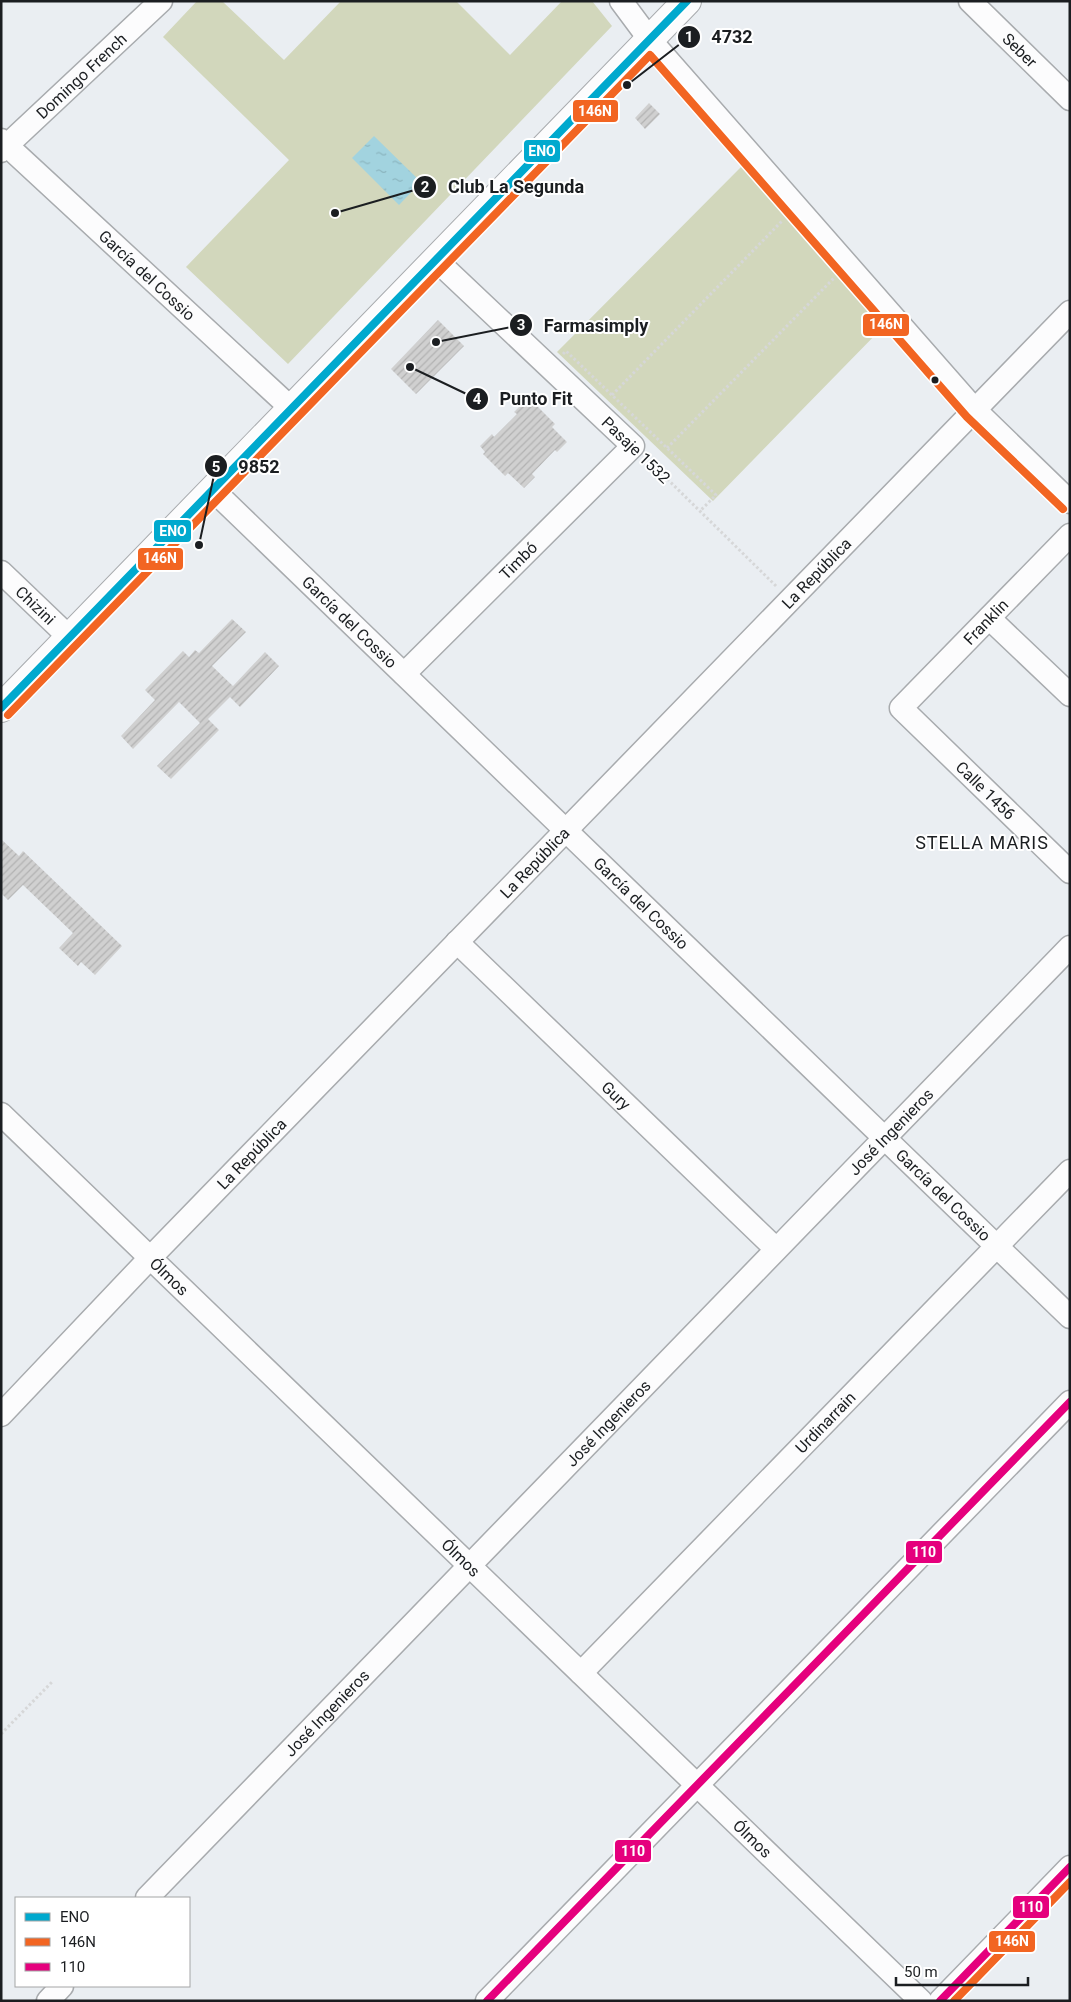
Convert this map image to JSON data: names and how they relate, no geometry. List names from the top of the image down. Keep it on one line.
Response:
{"streets":{"street":["Seber","Domingo French","García del Cossio","Pasaje 1532","Timbó","La República","Chizini","Franklin","Calle 1456","Gury","José Ingenieros","Ólmos","Urdinarrain"]},"crossings":[["Domingo French","García del Cossio"],["García del Cossio","Timbó"],["García del Cossio","La República"],["García del Cossio","José Ingenieros"],["García del Cossio","Urdinarrain"],["Pasaje 1532","Timbó"],["Pasaje 1532","La República"],["La República","Gury"],["La República","Ólmos"],["Franklin","Calle 1456"],["Gury","José Ingenieros"],["José Ingenieros","Ólmos"],["Ólmos","Urdinarrain"]],"districts":["STELLA MARIS"],"places":["4732","Club La Segunda","Farmasimply","Punto Fit","9852"],"lines":["transit line ENO","transit line 146N","transit line 110"],"legend":["ENO","146N","110"],"scale_bar":"50 m"}
